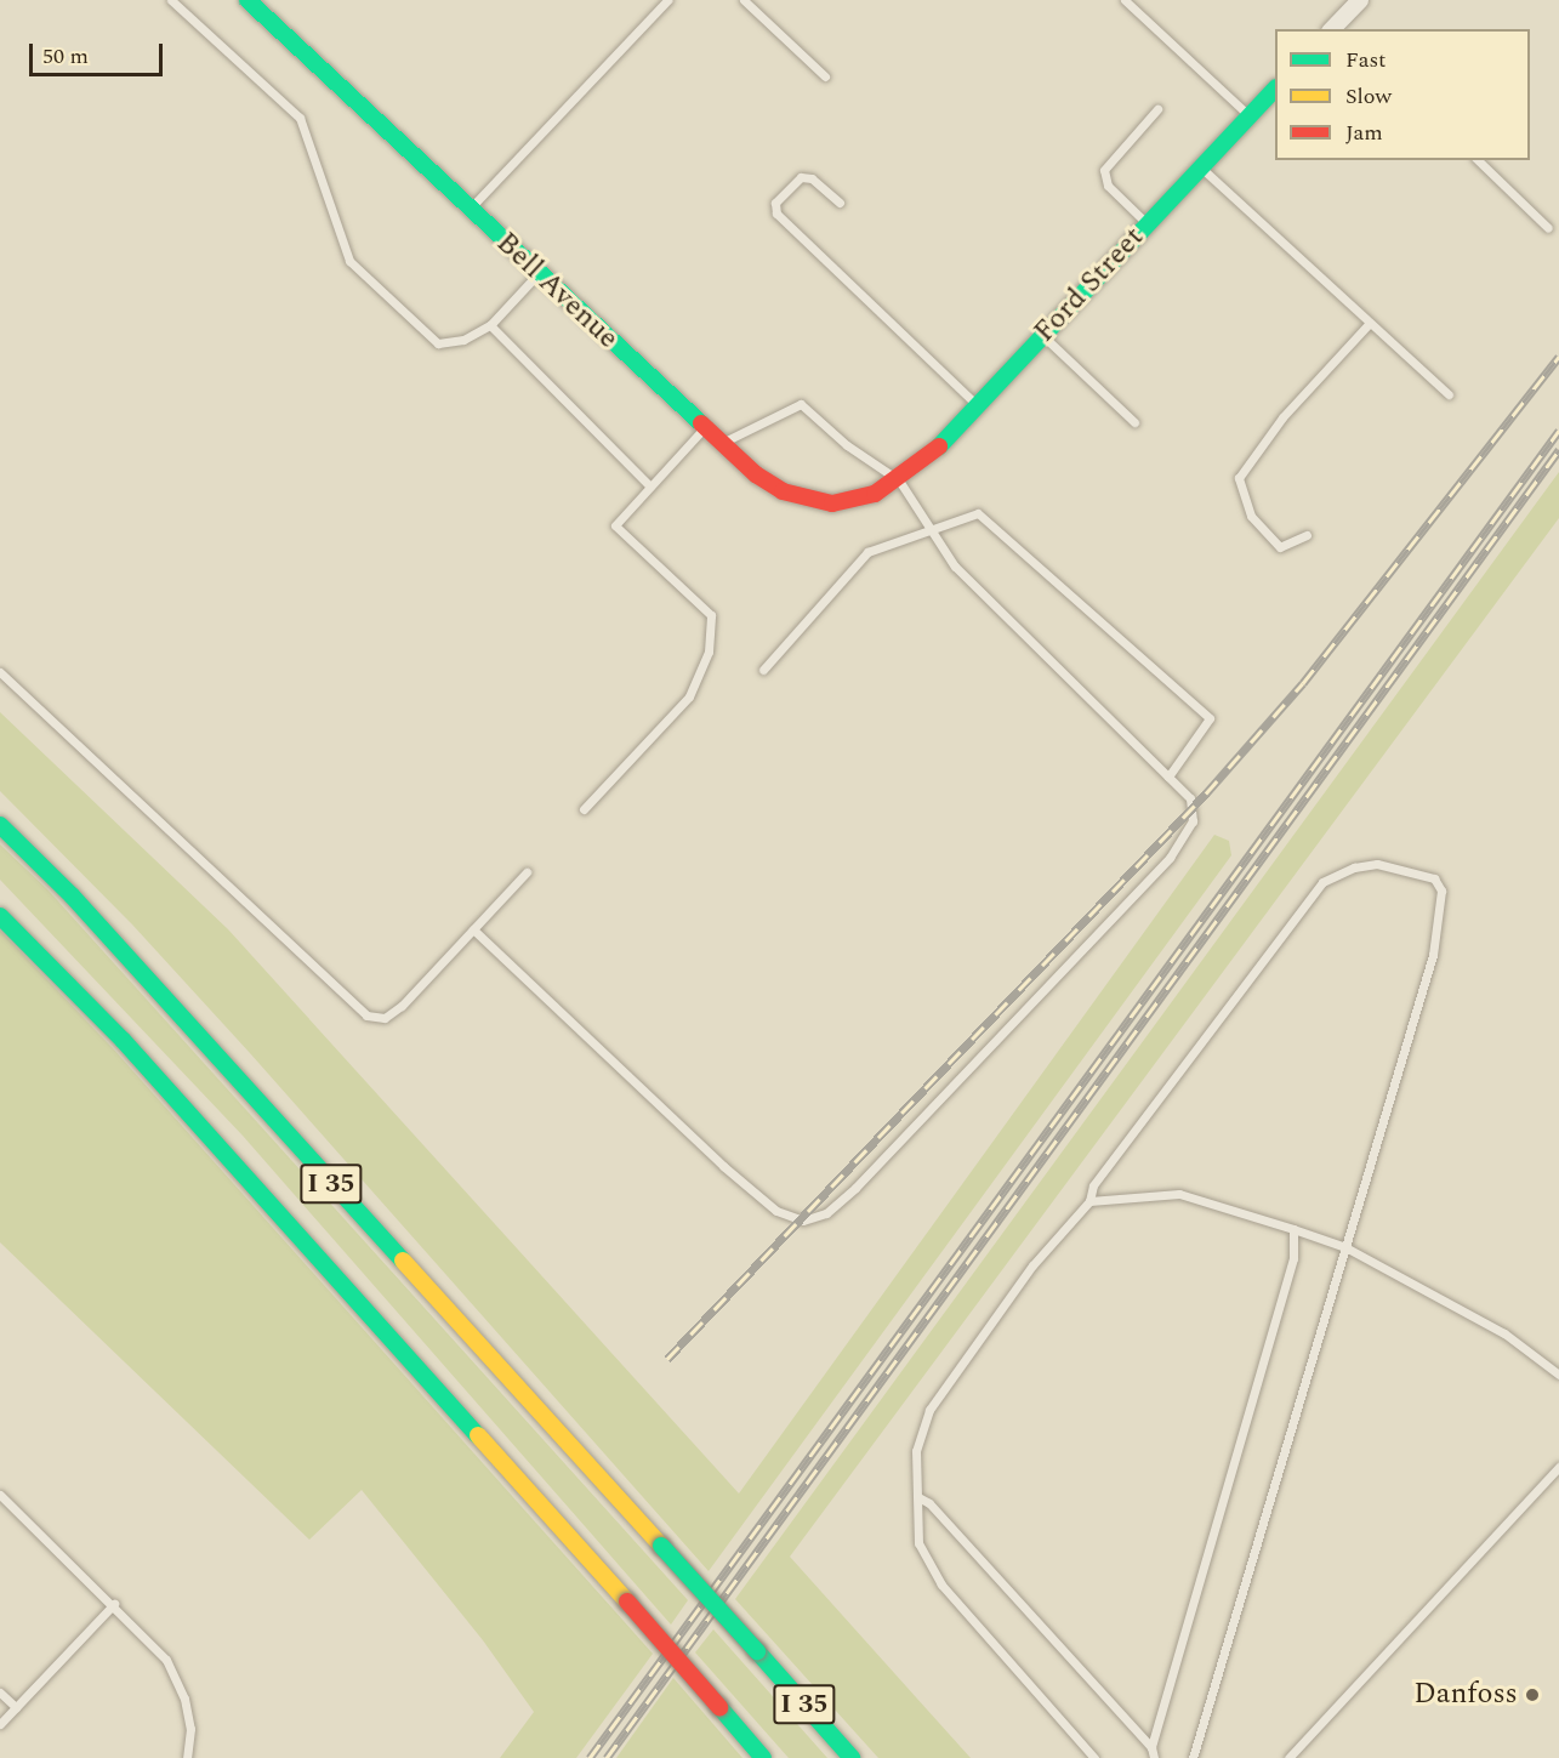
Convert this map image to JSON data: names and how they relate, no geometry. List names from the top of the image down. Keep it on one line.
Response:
{"streets":{"main road":["Ford Street","Bell Avenue","I 35"]},"crossings":[["Ford Street","Bell Avenue"]],"places":["Danfoss"],"legend":["Fast","Slow","Jam"],"scale_bar":"50 m"}
